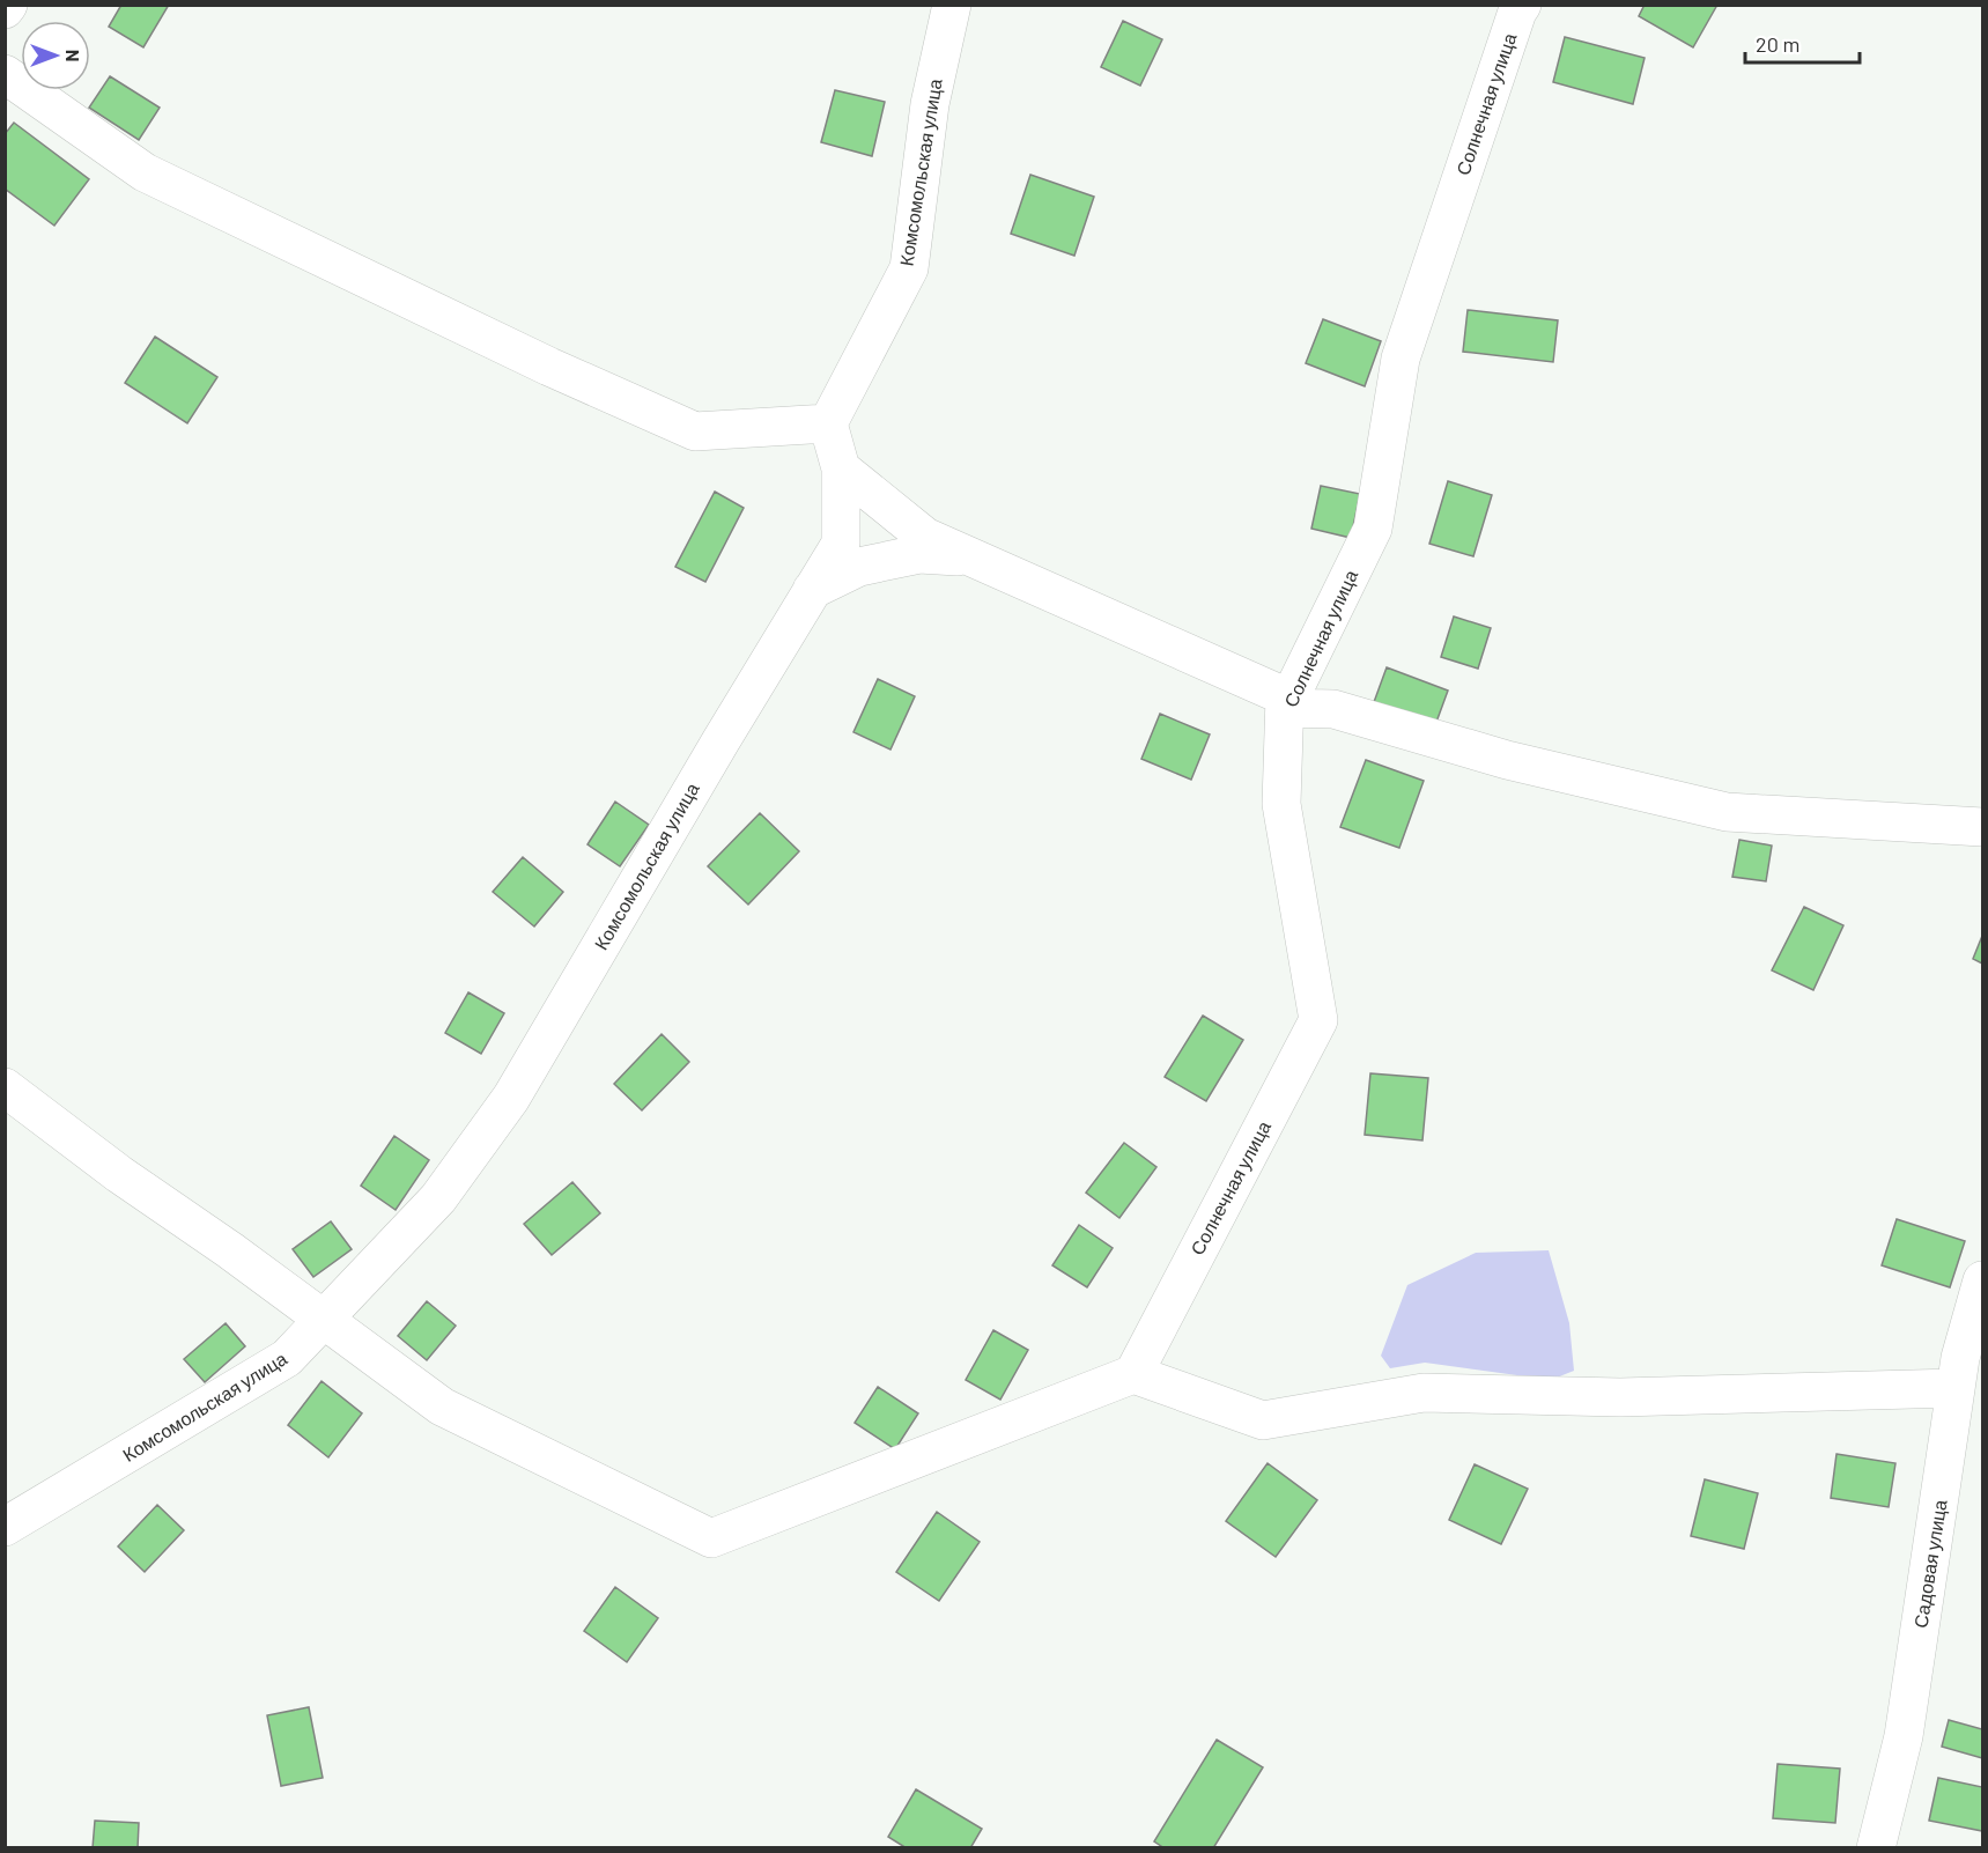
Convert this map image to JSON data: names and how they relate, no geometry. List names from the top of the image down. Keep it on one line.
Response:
{"streets":{"street":["Солнечная улица","Комсомольская улица","Садовая улица"]},"scale_bar":"20 m","north":"right"}
